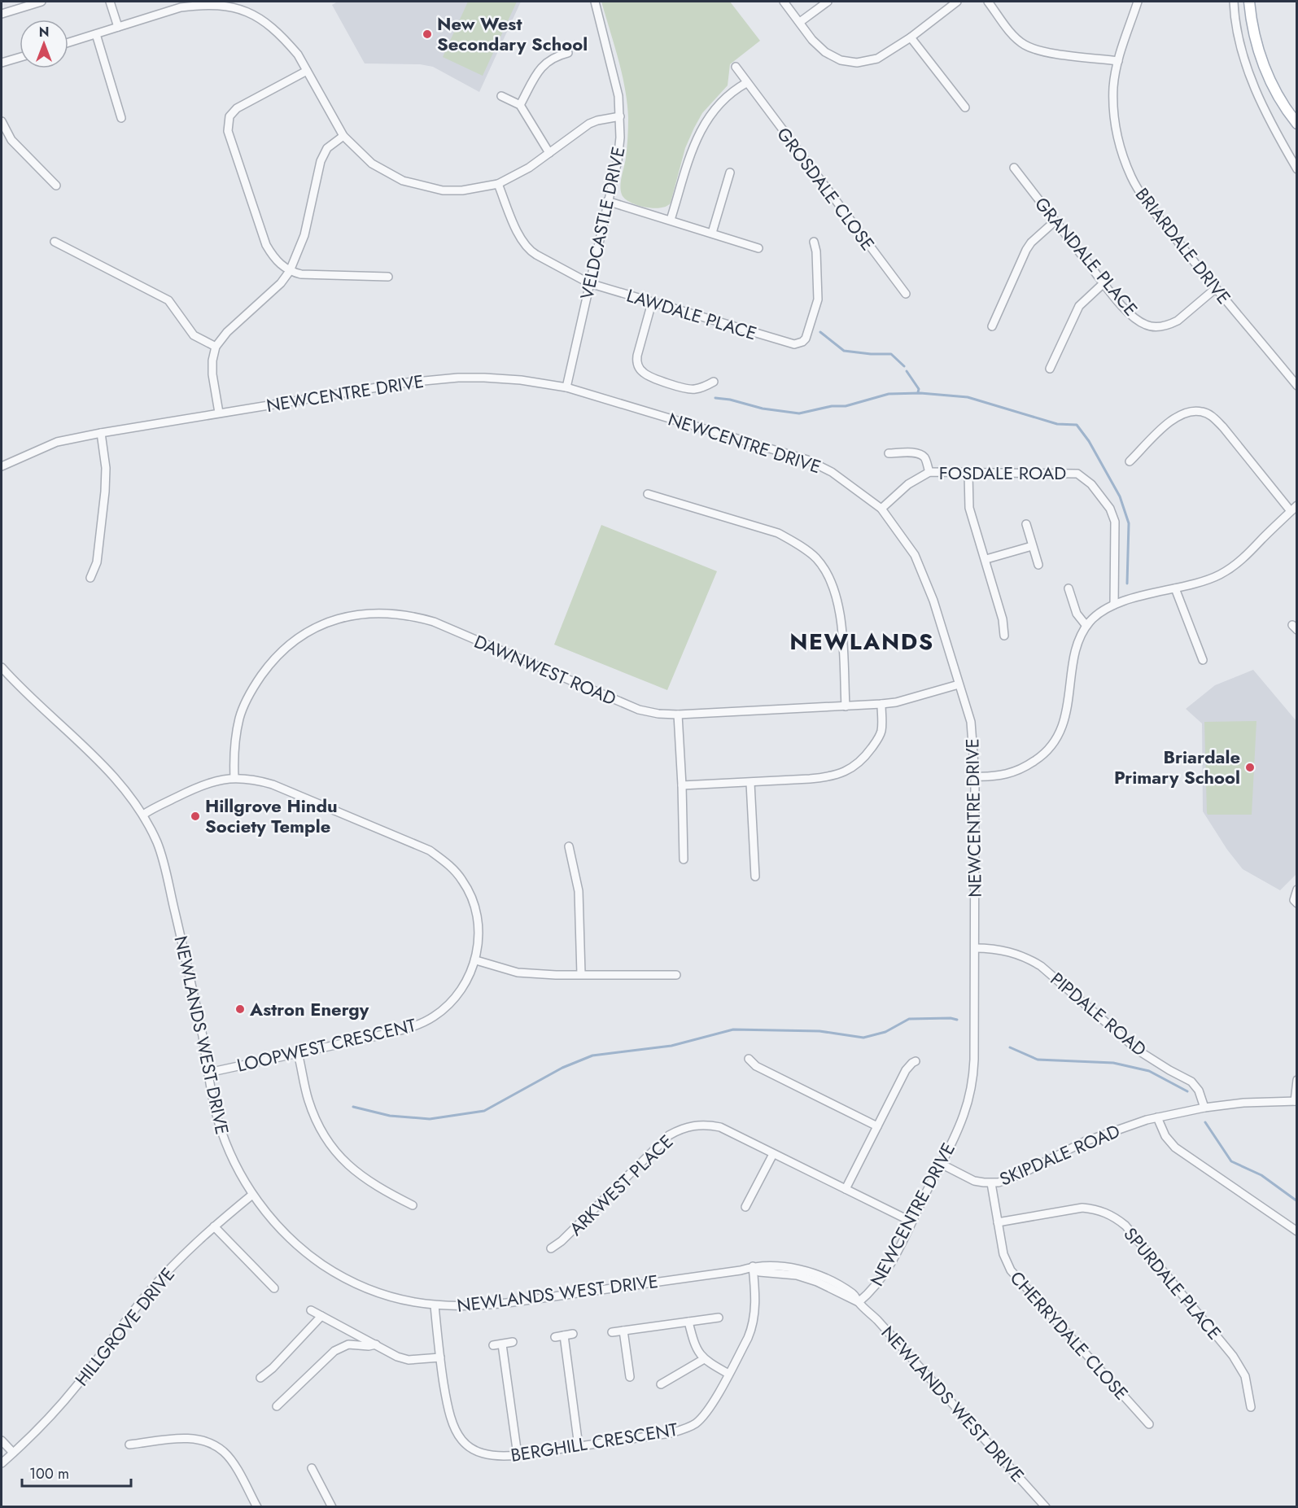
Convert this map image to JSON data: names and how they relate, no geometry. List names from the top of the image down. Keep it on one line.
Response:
{"streets":{"street":["GROSDALE CLOSE","VELDCASTLE DRIVE","BRIARDALE DRIVE","GRANDALE PLACE","LAWDALE PLACE","NEWCENTRE DRIVE","FOSDALE ROAD","DAWNWEST ROAD","PIPDALE ROAD","NEWLANDS WEST DRIVE","LOOPWEST CRESCENT","SKIPDALE ROAD","ARKWEST PLACE","SPURDALE PLACE","HILLGROVE DRIVE","CHERRYDALE CLOSE","BERGHILL CRESCENT"]},"crossings":[["VELDCASTLE DRIVE","LAWDALE PLACE"],["VELDCASTLE DRIVE","NEWCENTRE DRIVE"],["BRIARDALE DRIVE","GRANDALE PLACE"],["NEWCENTRE DRIVE","FOSDALE ROAD"],["NEWCENTRE DRIVE","DAWNWEST ROAD"],["NEWCENTRE DRIVE","PIPDALE ROAD"],["NEWCENTRE DRIVE","NEWLANDS WEST DRIVE"],["NEWCENTRE DRIVE","SKIPDALE ROAD"],["NEWCENTRE DRIVE","ARKWEST PLACE"],["DAWNWEST ROAD","LOOPWEST CRESCENT"],["PIPDALE ROAD","SKIPDALE ROAD"],["NEWLANDS WEST DRIVE","LOOPWEST CRESCENT"],["NEWLANDS WEST DRIVE","HILLGROVE DRIVE"],["NEWLANDS WEST DRIVE","BERGHILL CRESCENT"],["SKIPDALE ROAD","CHERRYDALE CLOSE"],["SPURDALE PLACE","CHERRYDALE CLOSE"]],"districts":["NEWLANDS"],"places":["New West Secondary School","Briardale Primary School","Hillgrove Hindu Society Temple","Astron Energy"],"scale_bar":"100 m","north":"top"}
